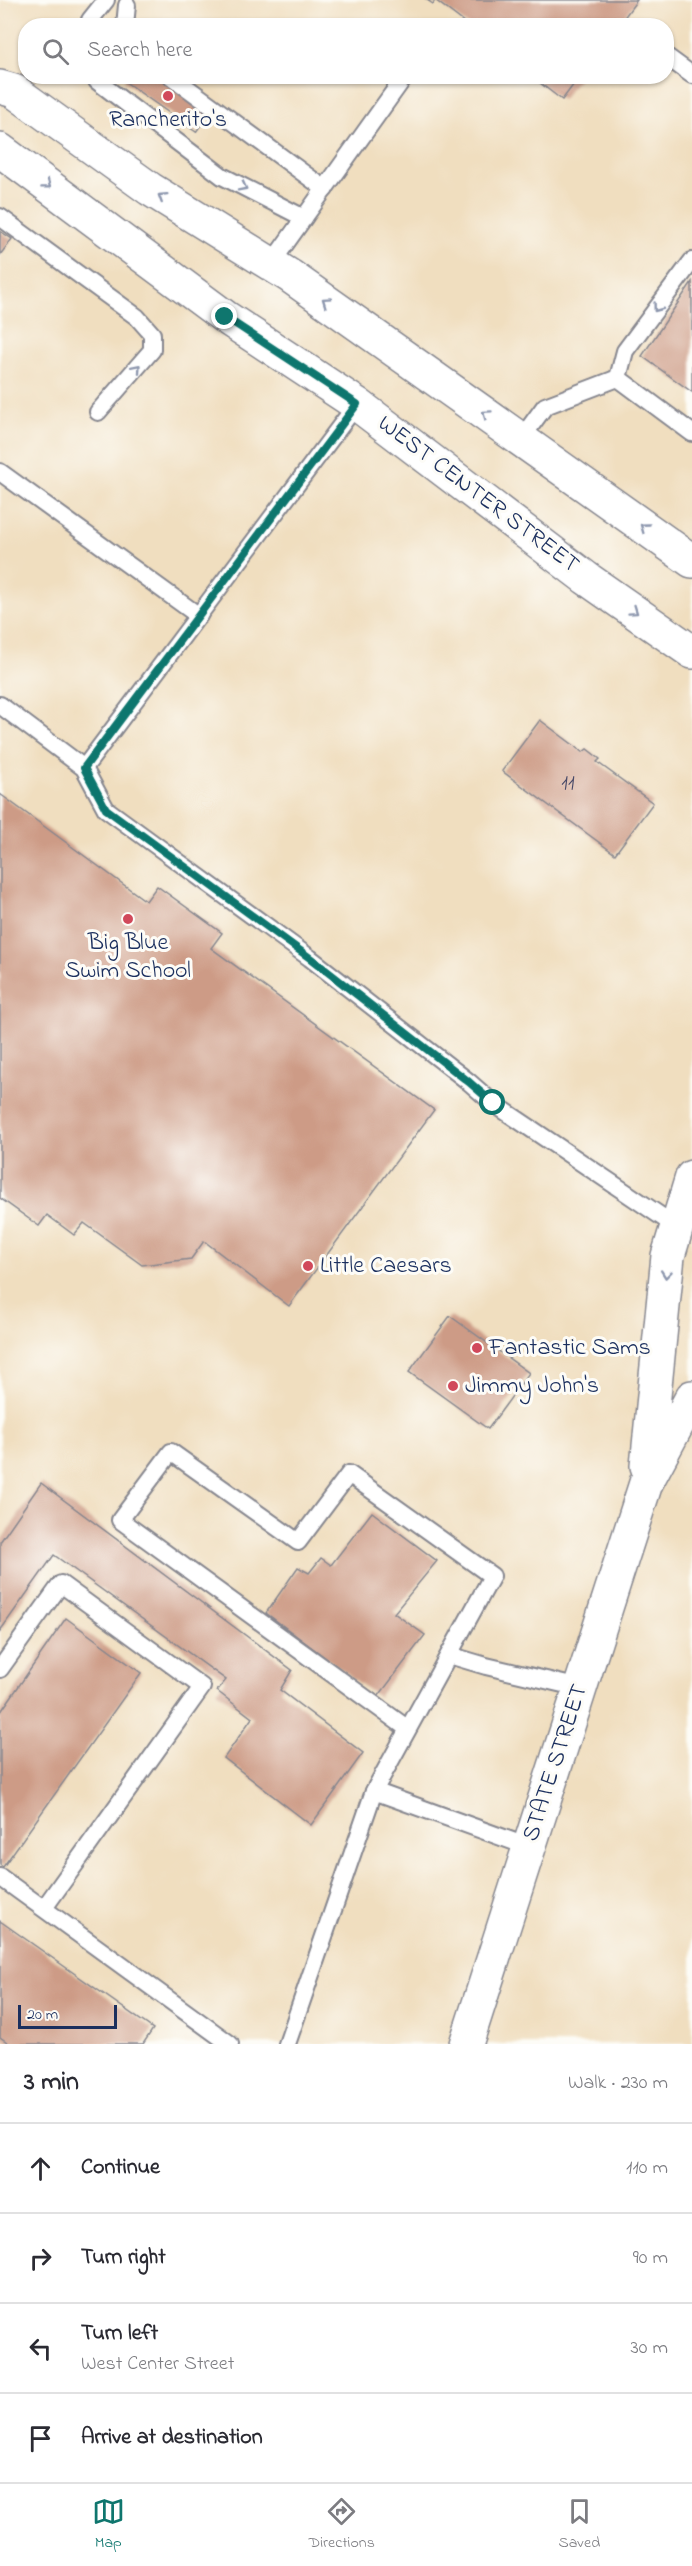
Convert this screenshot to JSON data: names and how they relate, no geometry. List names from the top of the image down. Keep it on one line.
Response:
{"streets":{"main road":["WEST CENTER STREET","STATE STREET"]},"places":["Rancherito's","Big Blue Swim School","Little Caesars","Fantastic Sams","Jimmy John's"],"house_numbers":["11"],"scale_bar":"20 m","page":{"search":"Search here","scale":"20 m","heading":["3 min","Walk · 230 m"],"list":[["Continue","110 m"],["Turn right","90 m"],["Turn left","West Center Street","30 m"],"Arrive at destination"],"nav":["Map","Directions","Saved"]}}
